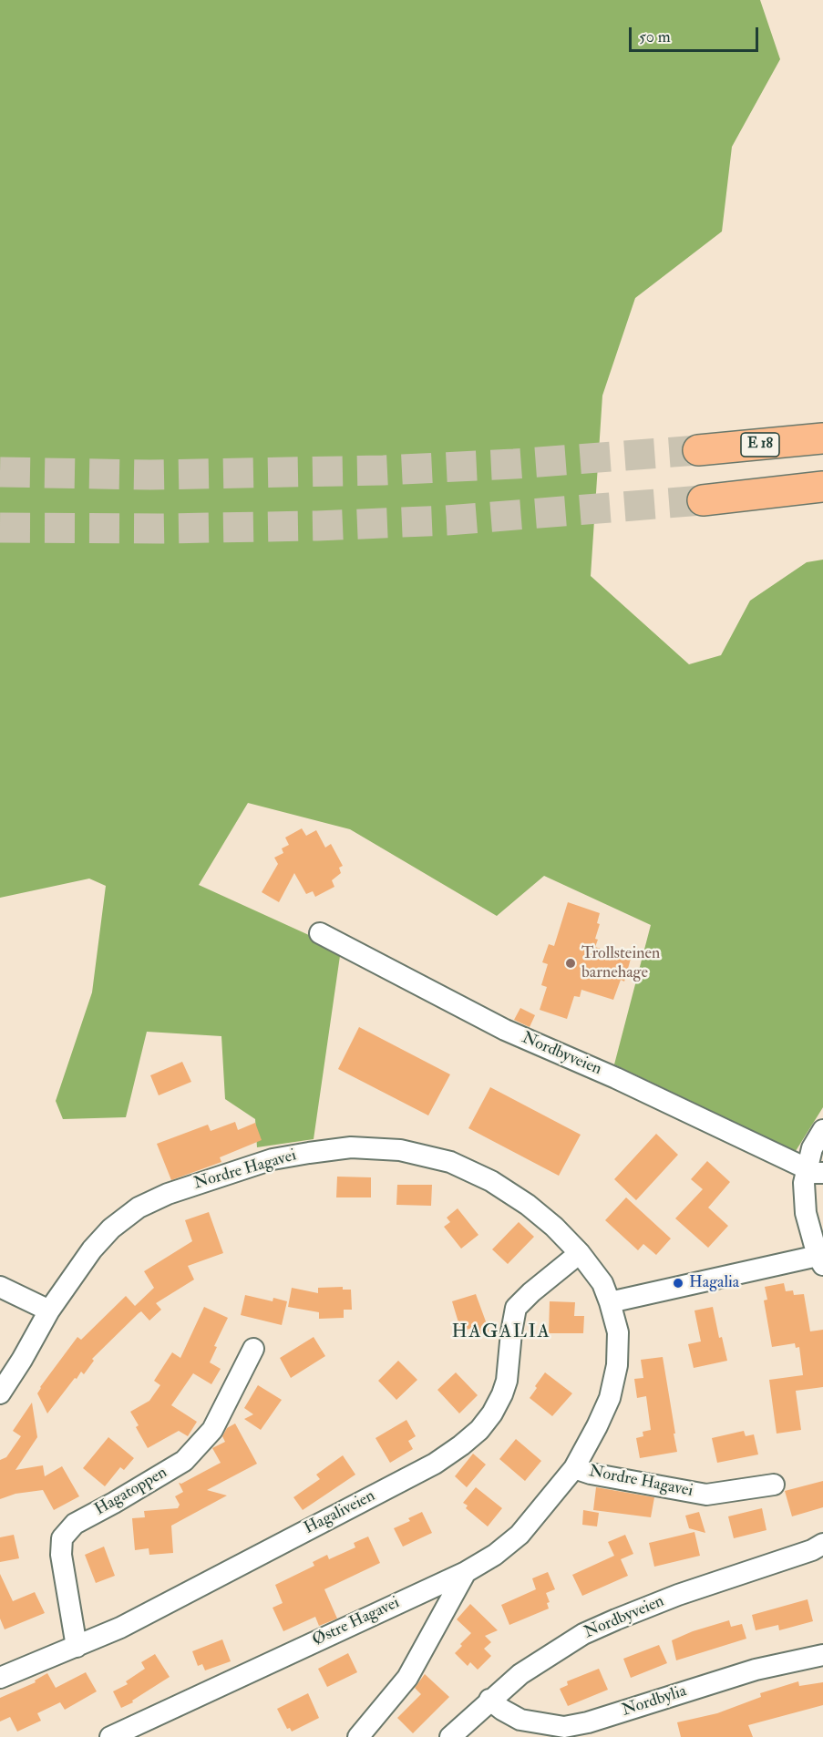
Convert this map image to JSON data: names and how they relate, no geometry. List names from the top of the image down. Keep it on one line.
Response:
{"streets":{"highway":["E 18"],"street":["Nordbyveien","Nordre Hagavei","Hagatoppen","Hagaliveien","Østre Hagavei","Nordbylia"]},"crossings":[["Nordbyveien","Nordbylia"],["Nordre Hagavei","Hagaliveien"],["Nordre Hagavei","Østre Hagavei"],["Hagatoppen","Hagaliveien"]],"districts":["HAGALIA"],"places":["Trollsteinen barnehage","Hagalia"],"scale_bar":"50 m"}
